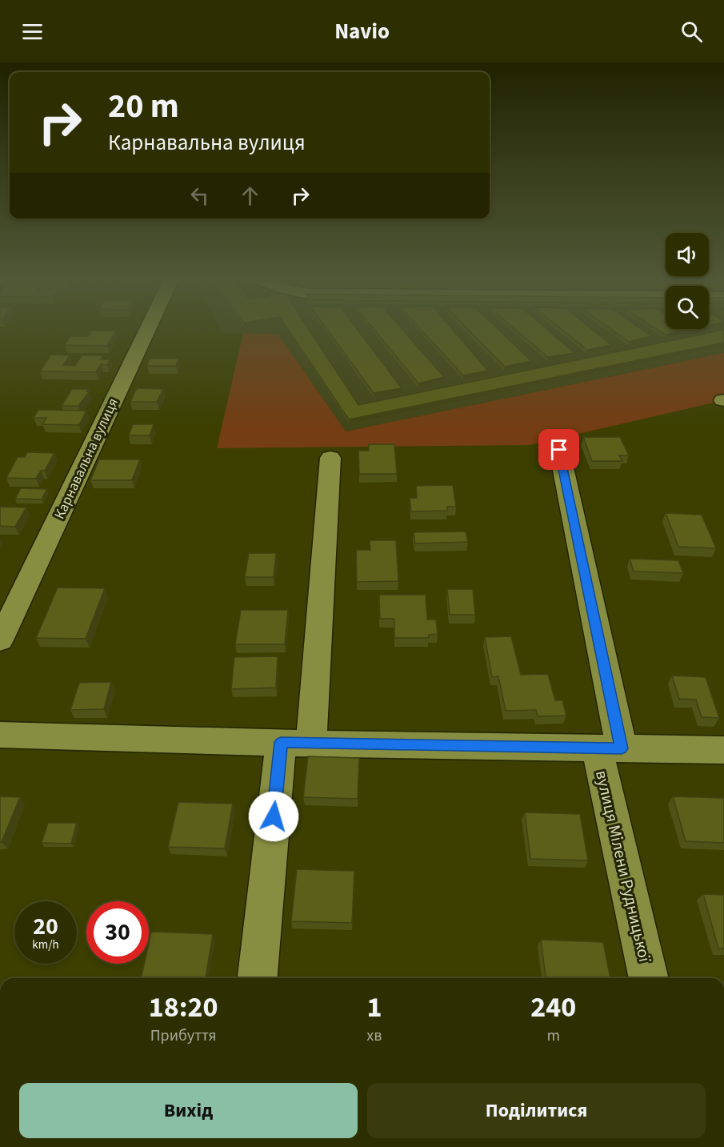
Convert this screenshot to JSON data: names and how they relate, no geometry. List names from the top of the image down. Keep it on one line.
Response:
{"streets":{"street":["Карнавальна вулиця","вулиця Мілени Рудницької"]},"page":{"header":"Navio","turn":["20 m","Карнавальна вулиця"],"speed":"20 km/h","limit":"30","eta":["18:20","Прибуття","1","хв","240","m"],"buttons":["Вихід","Поділитися"]}}
